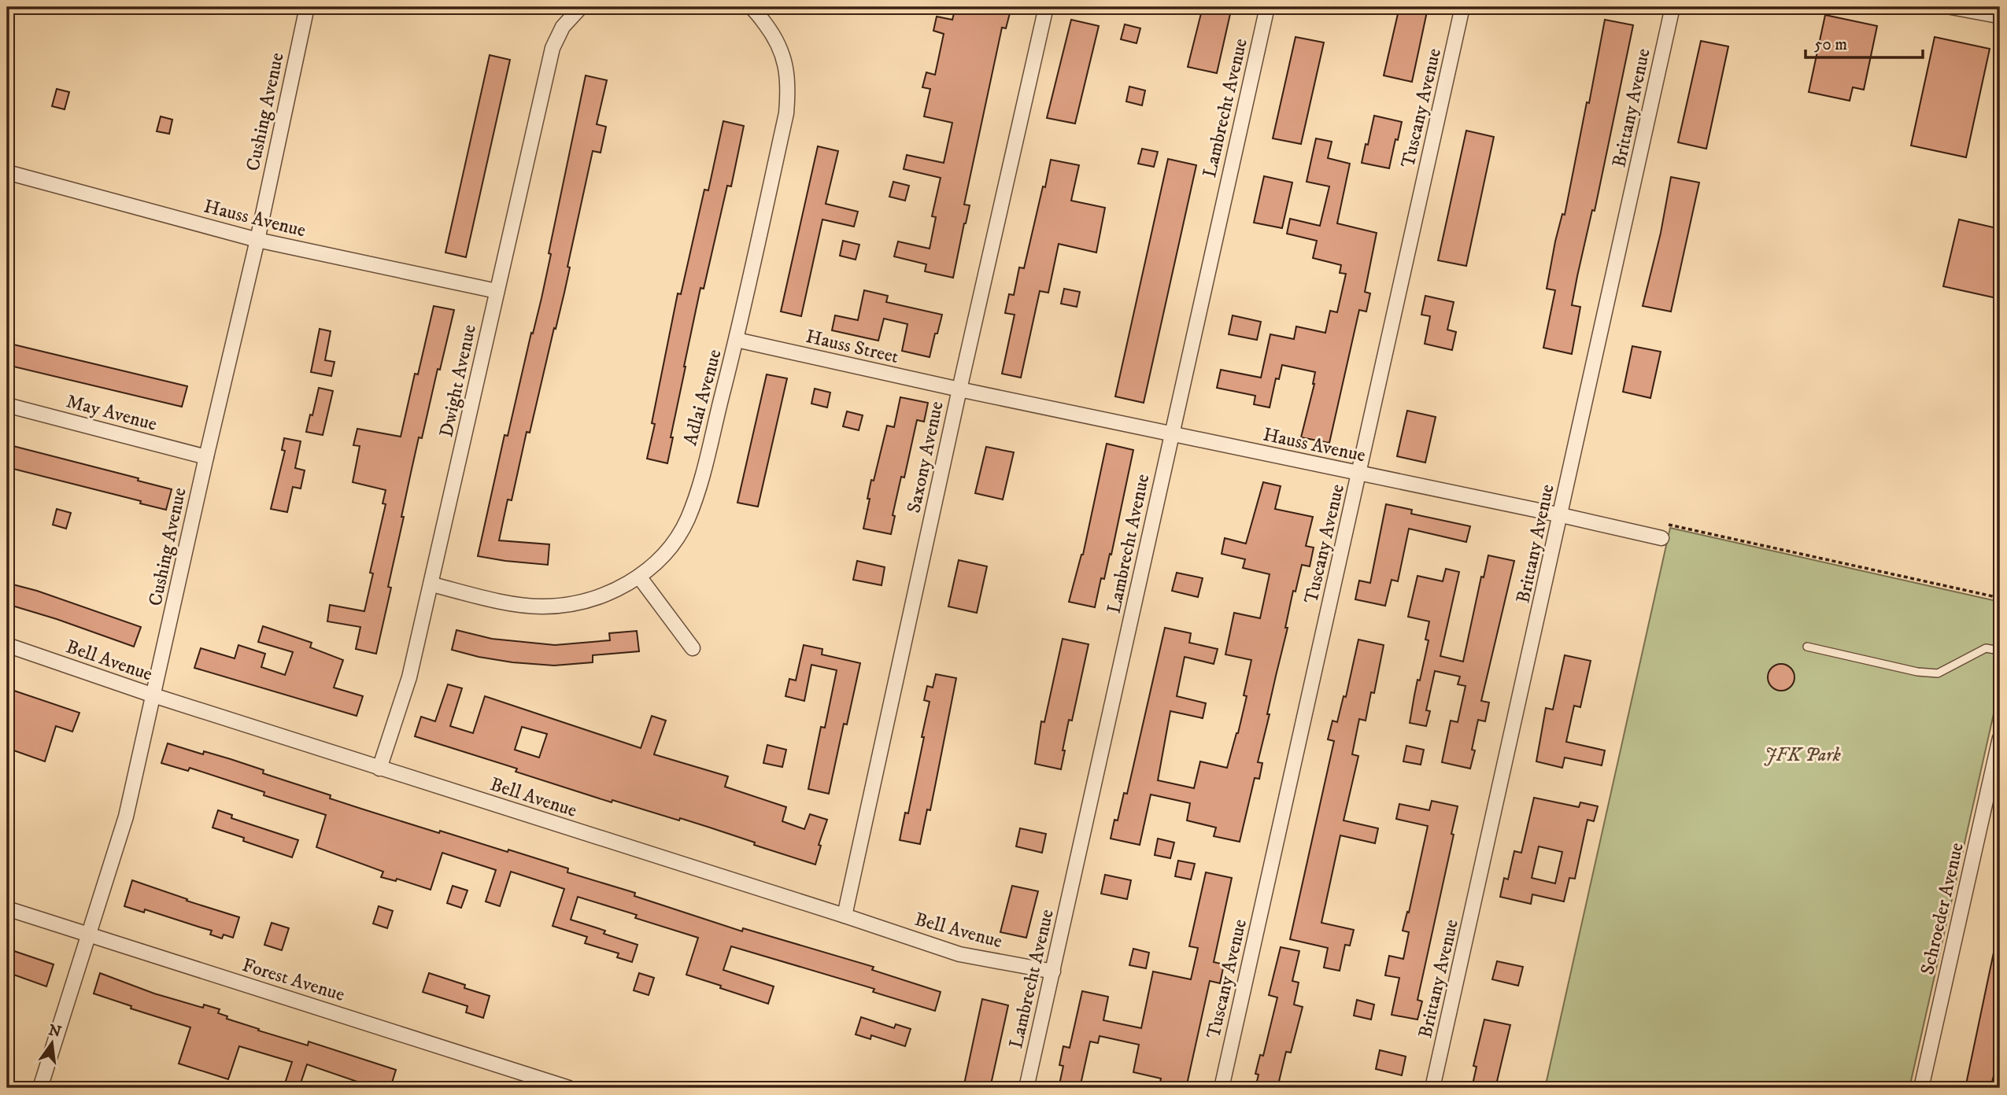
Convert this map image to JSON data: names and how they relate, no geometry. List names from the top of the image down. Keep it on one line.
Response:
{"streets":{"street":["Lambrecht Avenue","Tuscany Avenue","Brittany Avenue","Cushing Avenue","Hauss Avenue","Hauss Street","Dwight Avenue","Adlai Avenue","May Avenue","Saxony Avenue","Bell Avenue","Schroeder Avenue","Forest Avenue"]},"crossings":[["Lambrecht Avenue","Hauss Avenue"],["Lambrecht Avenue","Bell Avenue"],["Tuscany Avenue","Hauss Avenue"],["Brittany Avenue","Hauss Avenue"],["Cushing Avenue","Hauss Avenue"],["Cushing Avenue","May Avenue"],["Cushing Avenue","Bell Avenue"],["Cushing Avenue","Forest Avenue"],["Hauss Avenue","Hauss Street"],["Hauss Avenue","Dwight Avenue"],["Hauss Avenue","Saxony Avenue"],["Hauss Street","Adlai Avenue"],["Hauss Street","Saxony Avenue"],["Dwight Avenue","Adlai Avenue"],["Dwight Avenue","Bell Avenue"],["Saxony Avenue","Bell Avenue"]],"parks":["JFK Park"],"scale_bar":"50 m","north":"top"}
